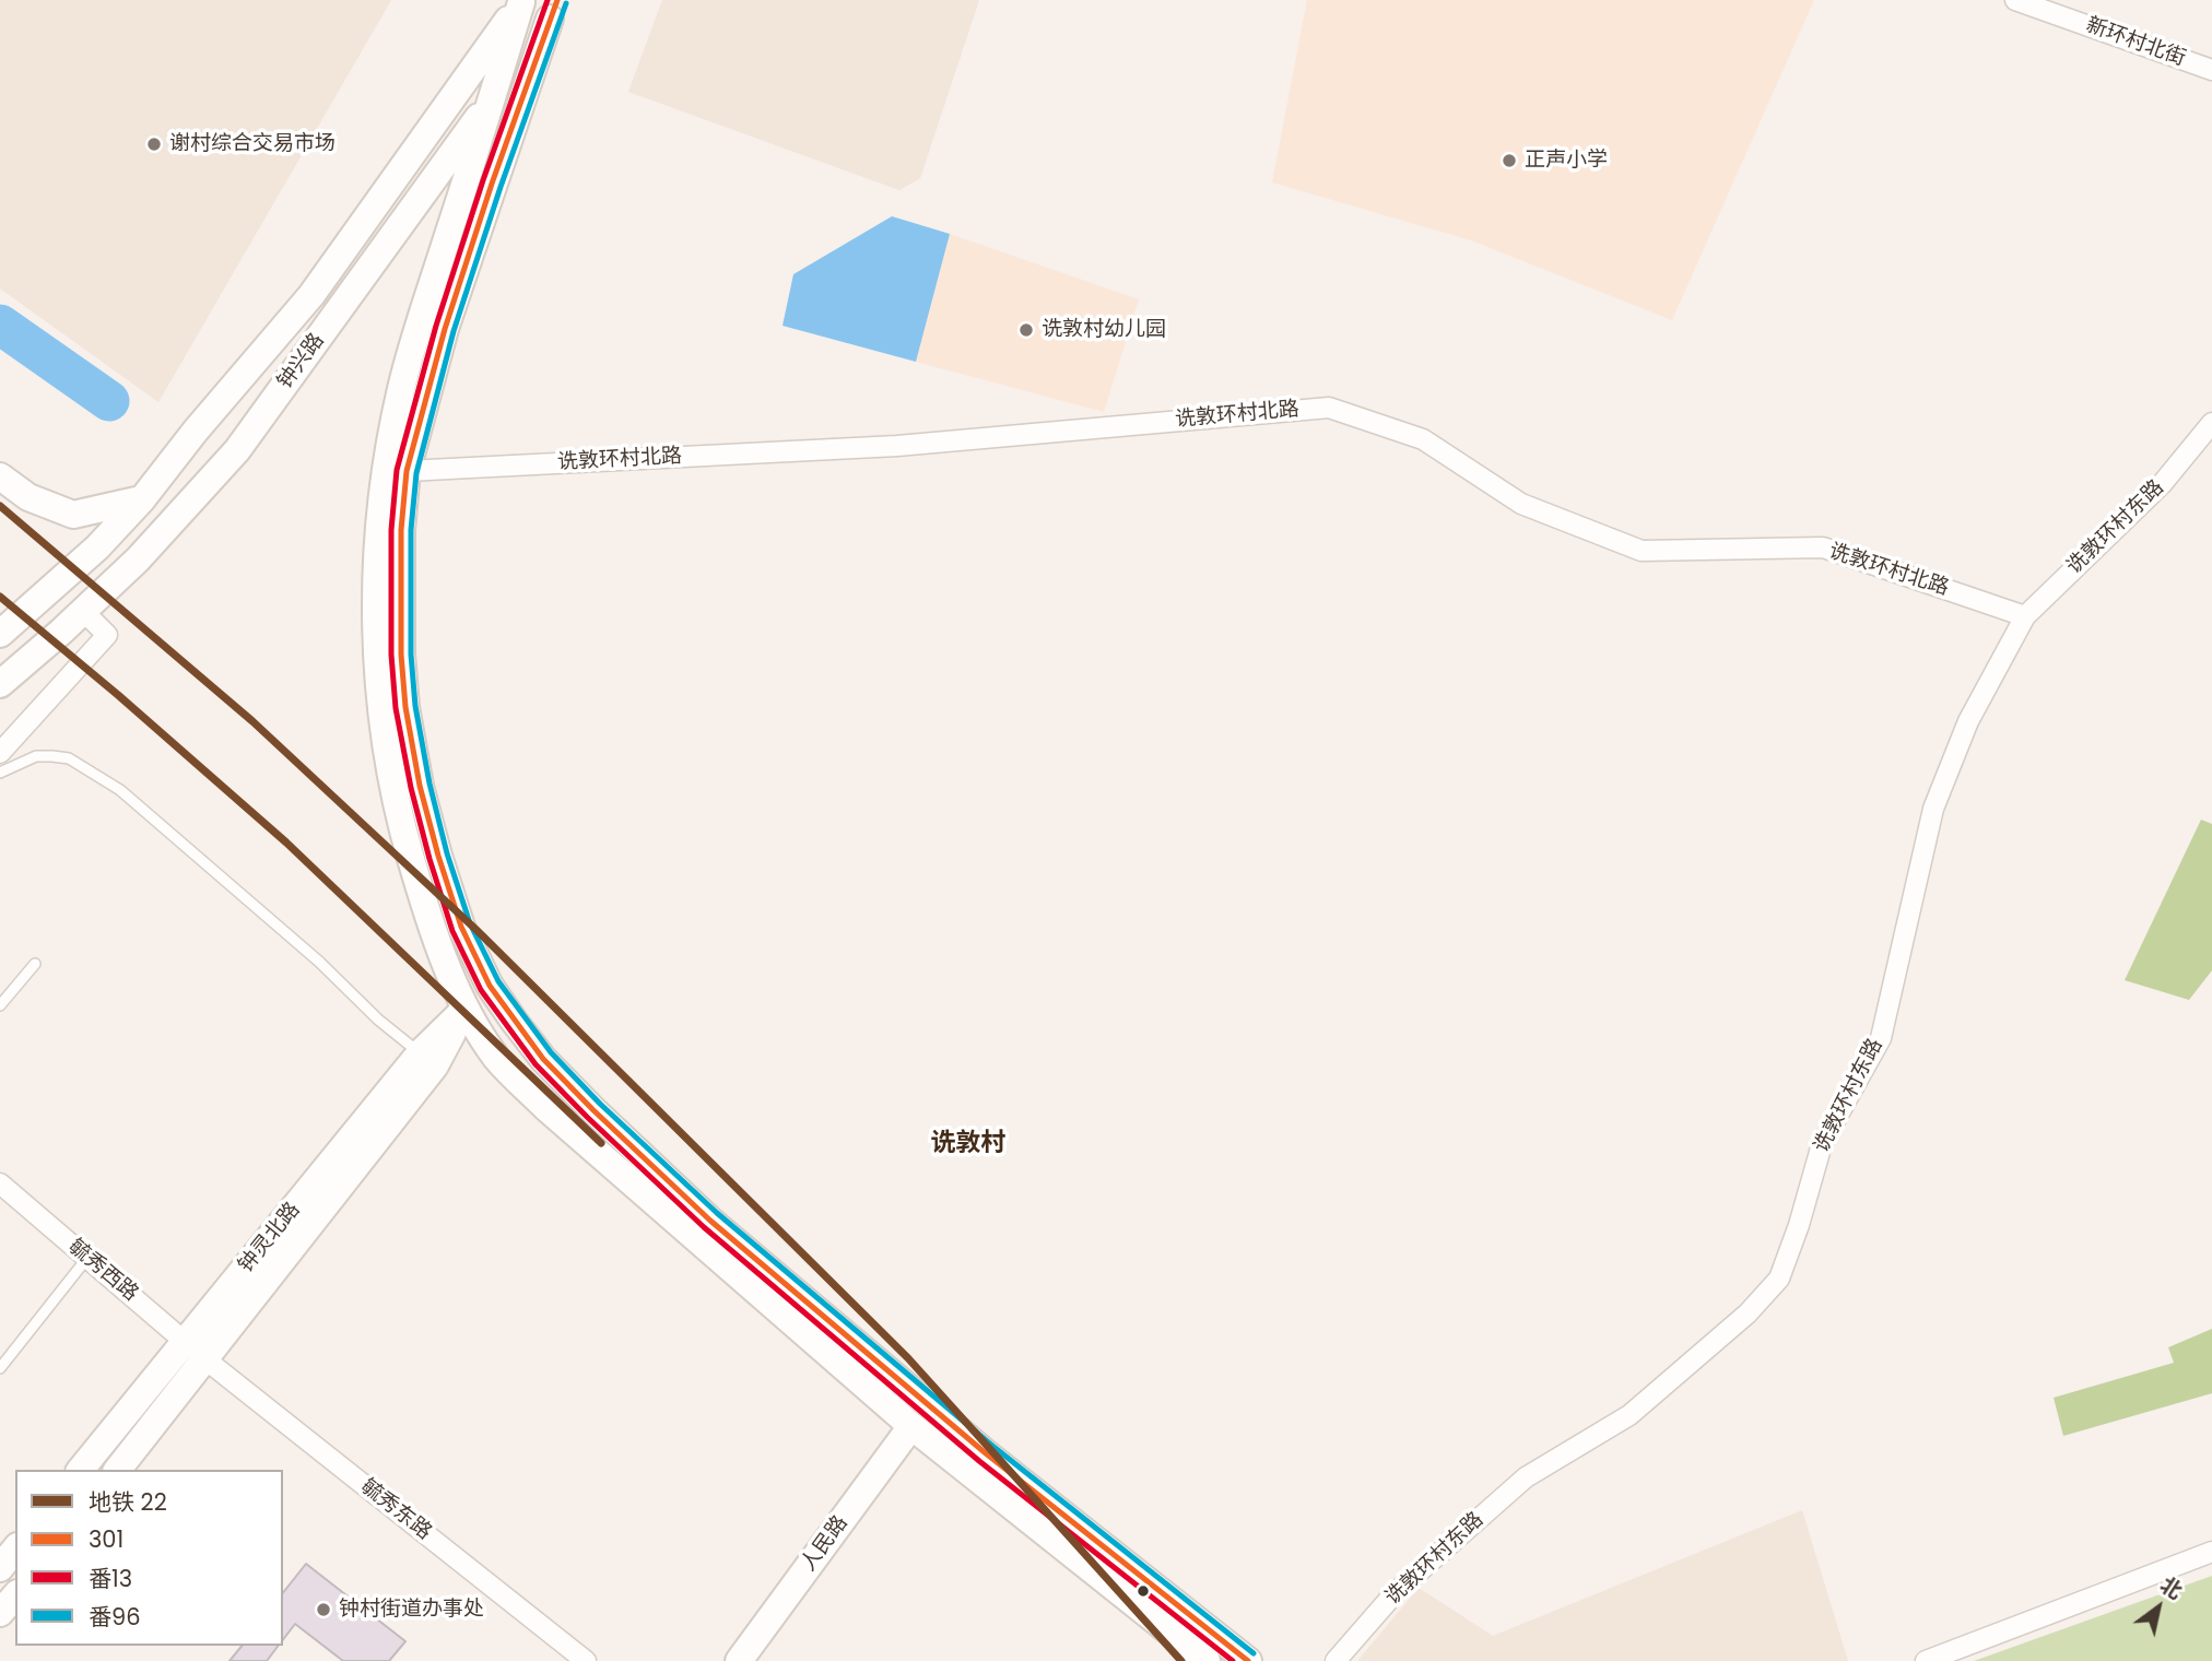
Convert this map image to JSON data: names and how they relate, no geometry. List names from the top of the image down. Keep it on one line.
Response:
{"streets":{"main road":["钟兴路","钟灵北路","人民路"],"street":["新环村北街","诜敦环村北路","诜敦环村东路","毓秀西路","毓秀东路"]},"crossings":[["诜敦环村北路","诜敦环村东路"],["钟灵北路","毓秀西路"],["钟灵北路","毓秀东路"],["毓秀西路","毓秀东路"]],"districts":["诜敦村"],"places":["谢村综合交易市场","正声小学","诜敦村幼儿园","钟村街道办事处"],"lines":["transit line 301","transit line 番13","transit line 番96","metro line 22"],"legend":["地铁 22","301","番13","番96"],"north":"top right"}
